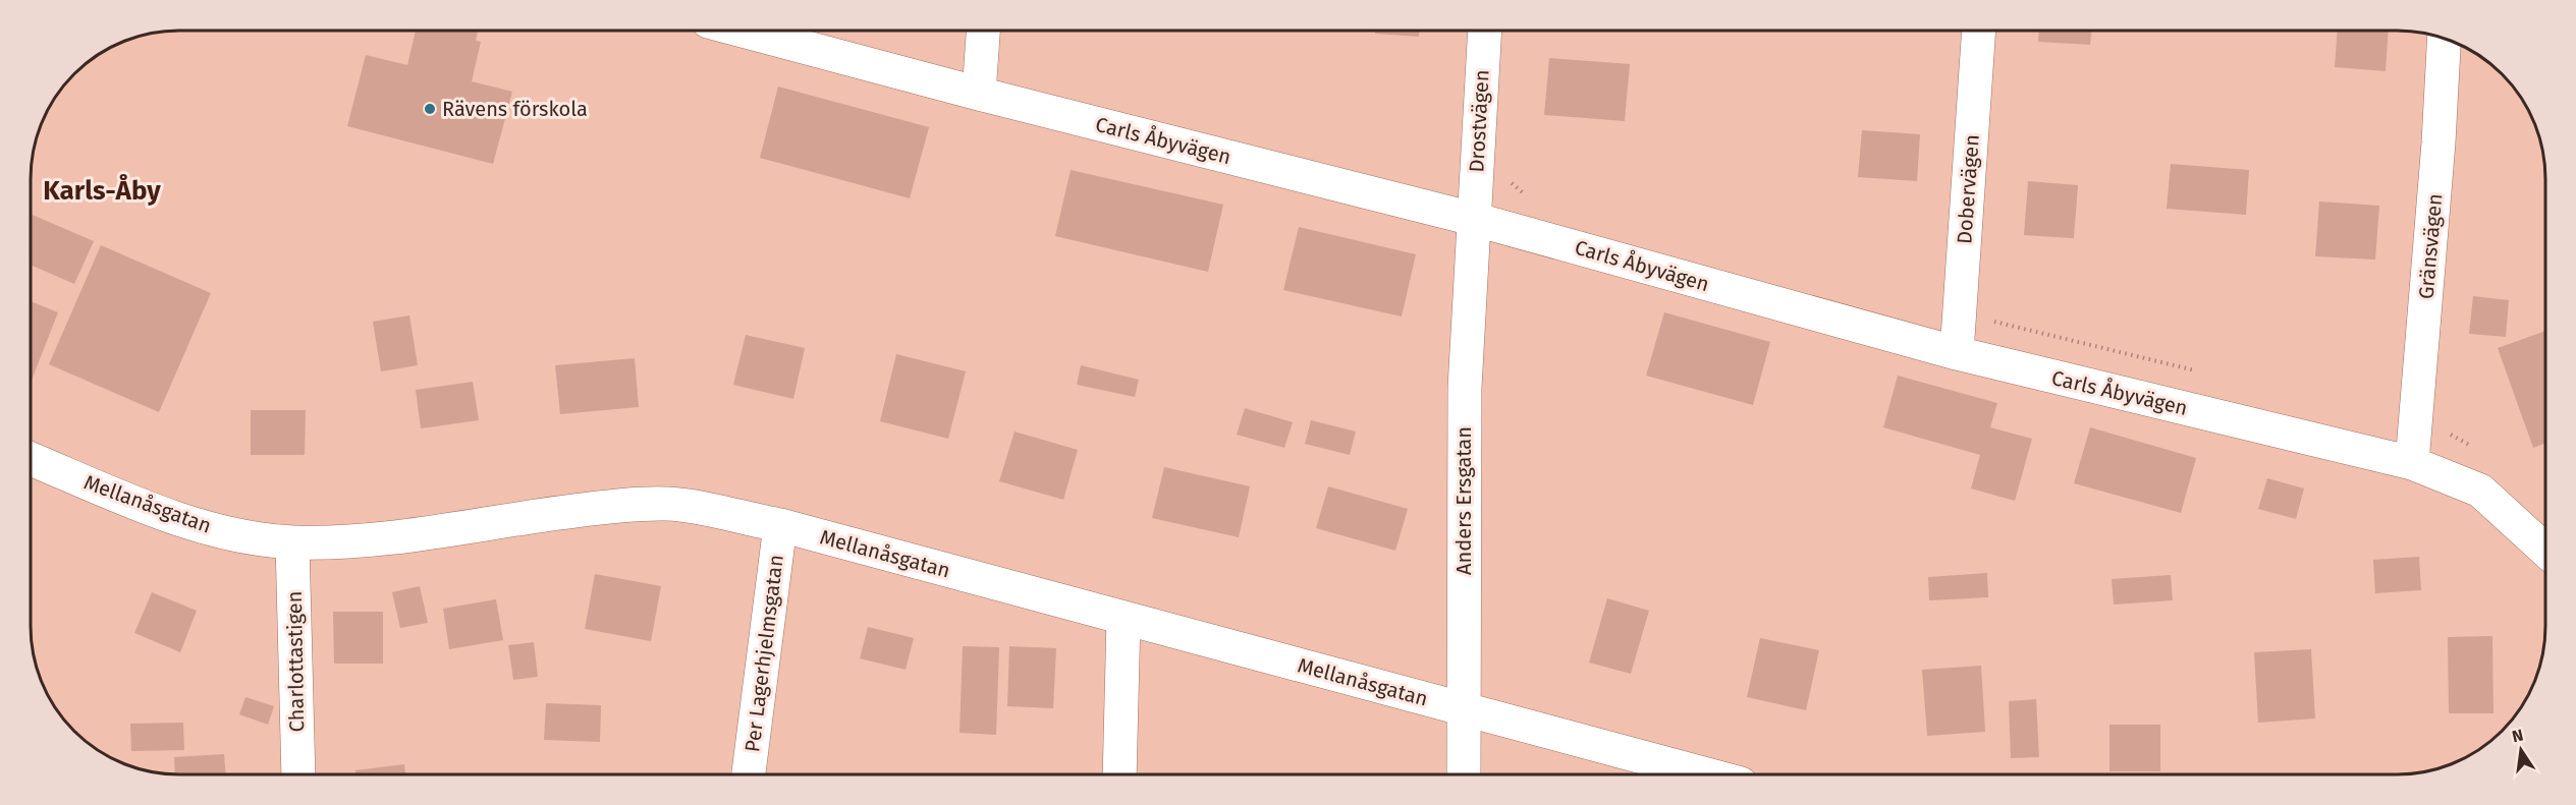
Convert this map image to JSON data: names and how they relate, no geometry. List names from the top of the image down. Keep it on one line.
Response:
{"streets":{"street":["Drostvägen","Carls Åbyvägen","Dobervägen","Gränsvägen","Anders Ersgatan","Mellanåsgatan","Per Lagerhjelmsgatan","Charlottastigen"]},"crossings":[["Drostvägen","Carls Åbyvägen"],["Drostvägen","Anders Ersgatan"],["Carls Åbyvägen","Dobervägen"],["Carls Åbyvägen","Gränsvägen"],["Carls Åbyvägen","Anders Ersgatan"],["Anders Ersgatan","Mellanåsgatan"],["Mellanåsgatan","Per Lagerhjelmsgatan"],["Mellanåsgatan","Charlottastigen"]],"districts":["Karls-Åby"],"places":["Rävens förskola"],"north":"top"}
